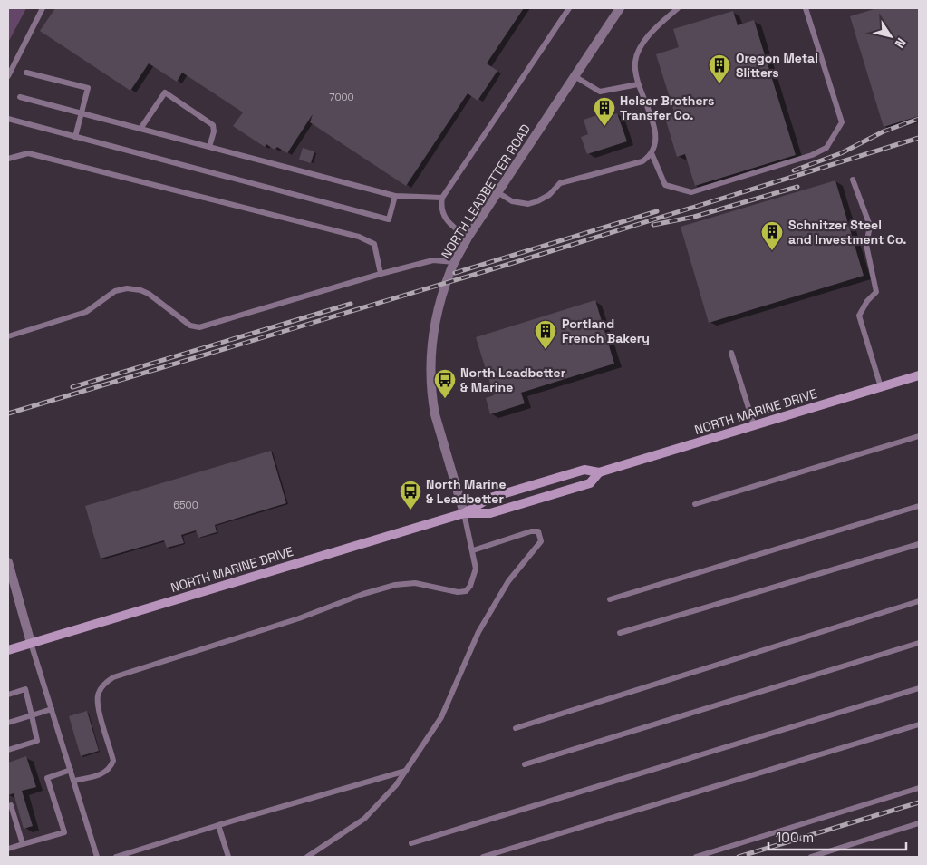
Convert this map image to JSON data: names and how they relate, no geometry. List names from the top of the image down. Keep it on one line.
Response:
{"streets":{"main road":["NORTH MARINE DRIVE"],"street":["NORTH LEADBETTER ROAD"]},"crossings":[["NORTH LEADBETTER ROAD","NORTH MARINE DRIVE"]],"places":{"building":["Oregon Metal Slitters","Helser Brothers Transfer Co.","Schnitzer Steel and Investment Co.","Portland French Bakery"],"bus stop":["North Leadbetter & Marine","North Marine & Leadbetter"]},"house_numbers":["7000","6500"],"scale_bar":"100 m","north":"bottom right"}
